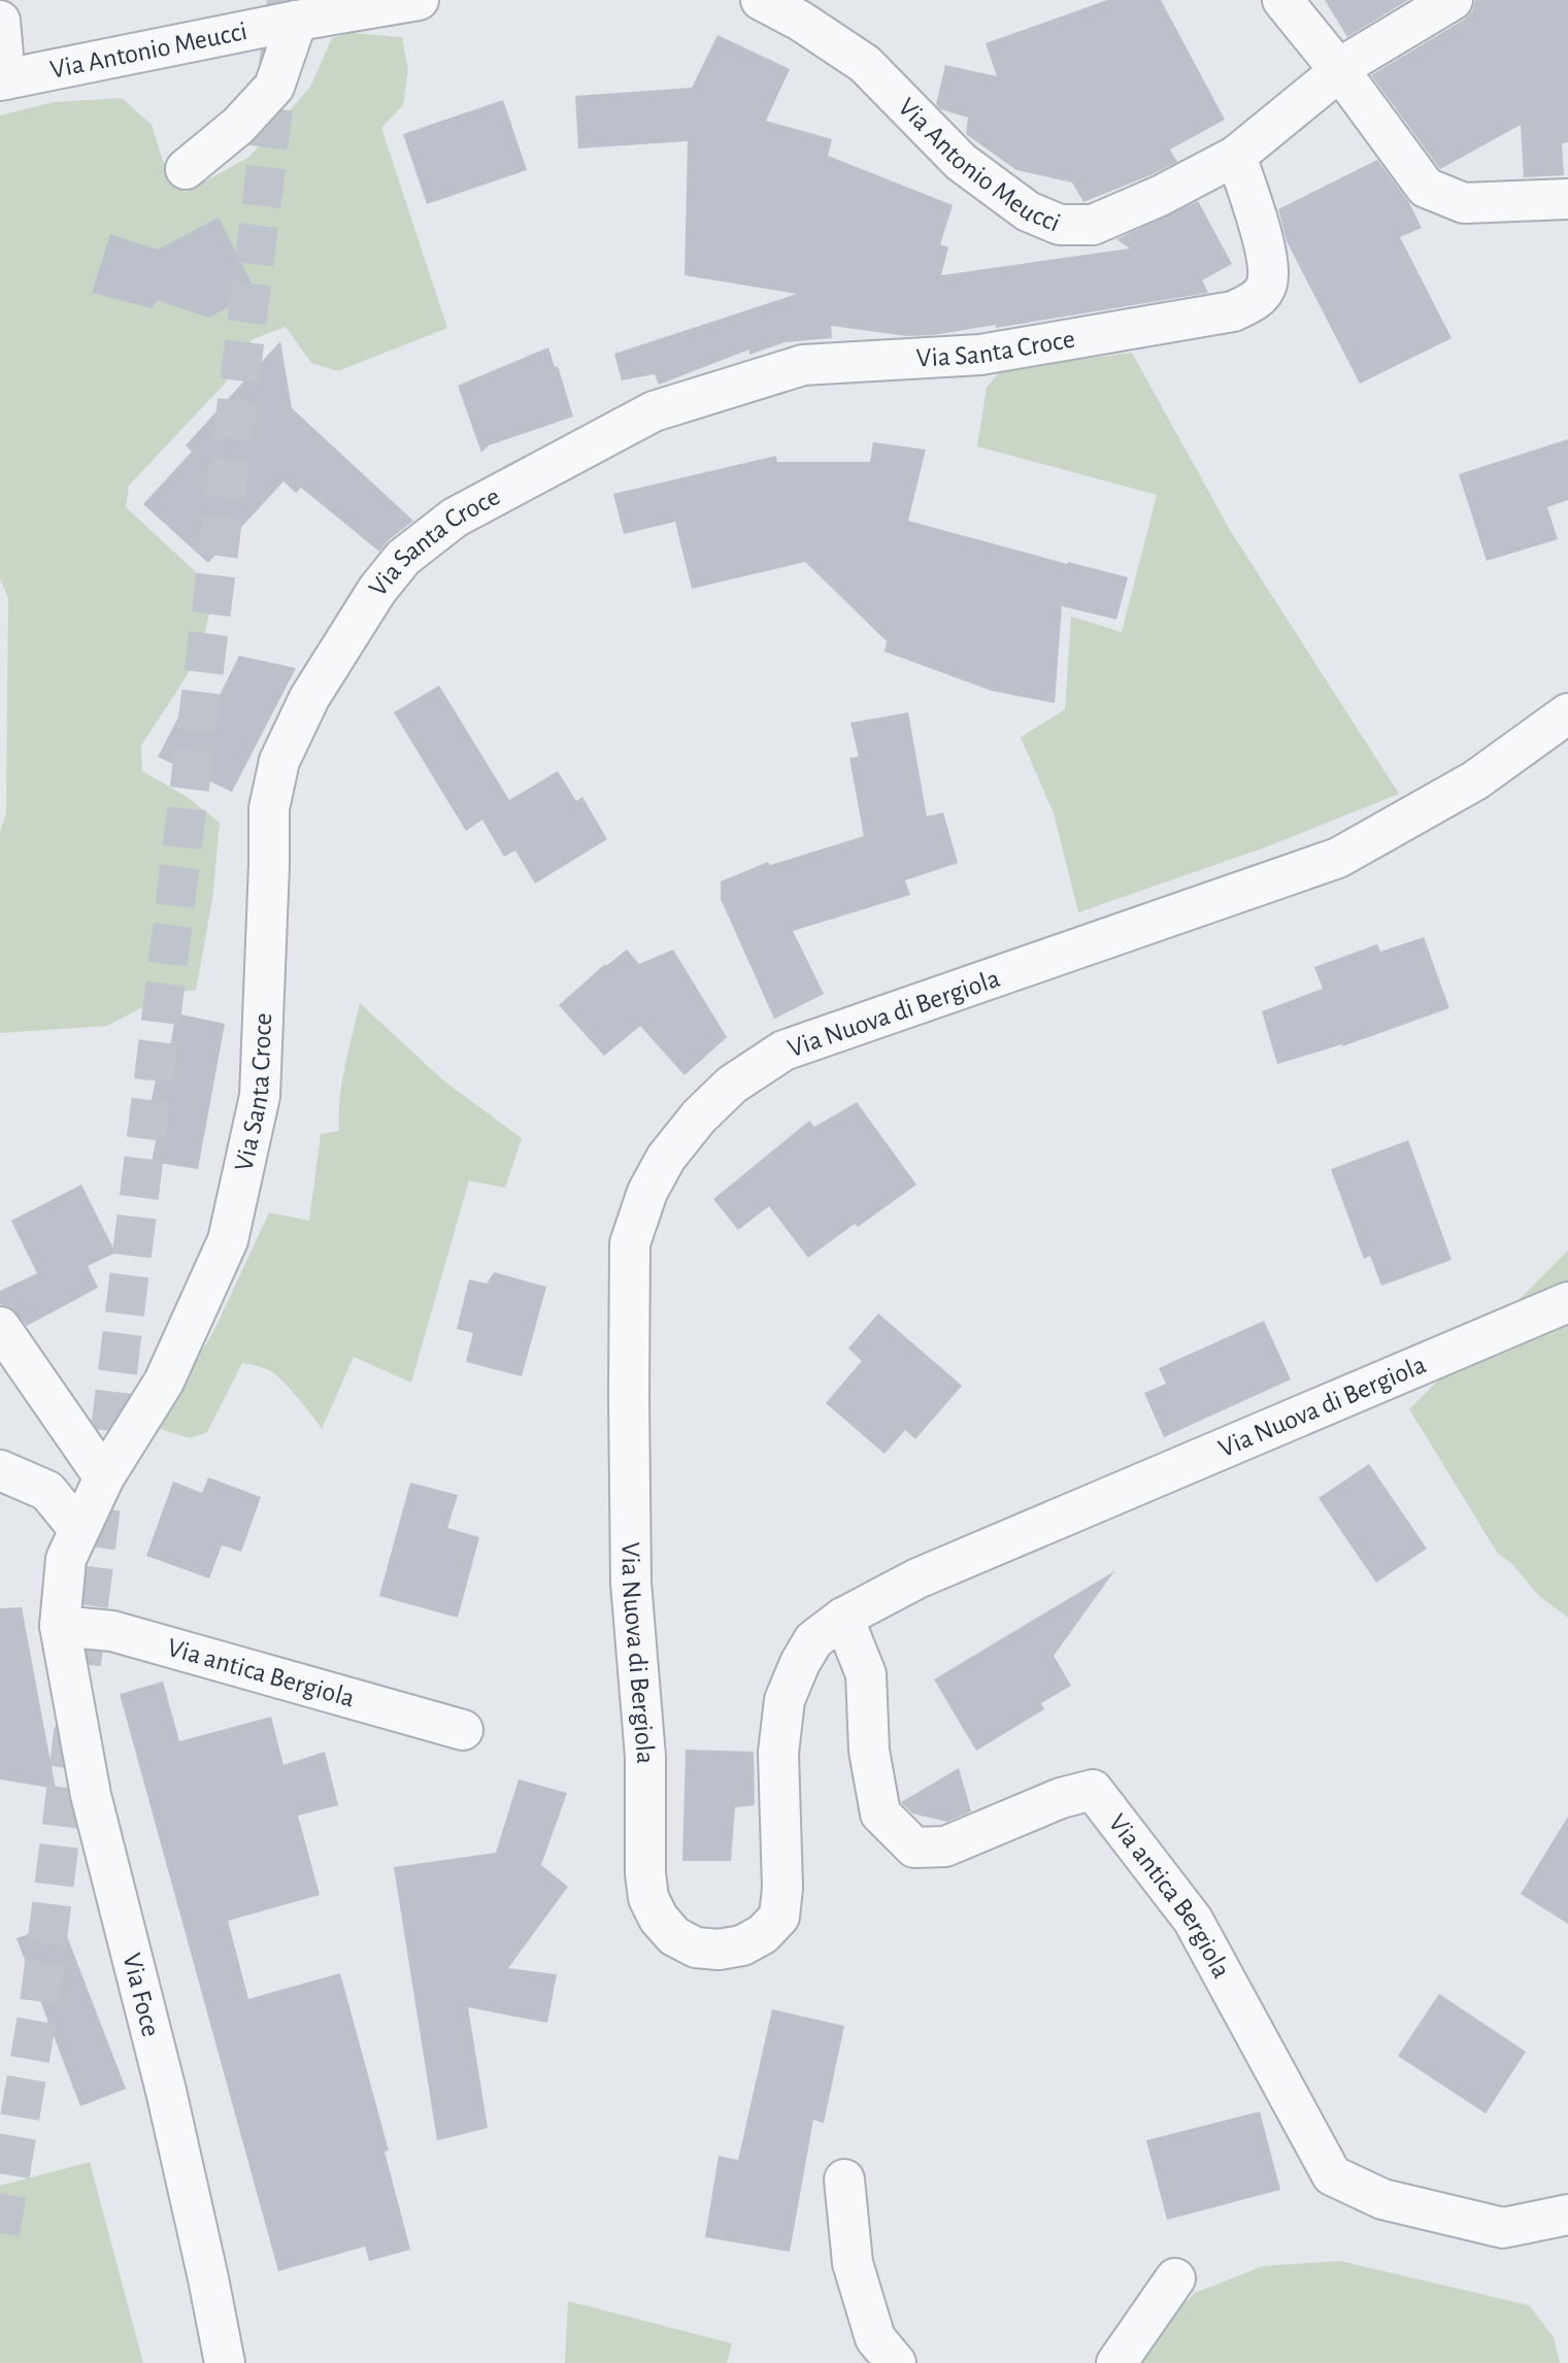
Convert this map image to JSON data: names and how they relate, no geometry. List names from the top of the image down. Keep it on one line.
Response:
{"streets":{"street":["Via Antonio Meucci","Via Santa Croce","Via Nuova di Bergiola","Via antica Bergiola","Via Foce"]},"crossings":[["Via Antonio Meucci","Via Santa Croce"],["Via Santa Croce","Via antica Bergiola"],["Via Santa Croce","Via Foce"],["Via Nuova di Bergiola","Via antica Bergiola"],["Via antica Bergiola","Via Foce"]]}
